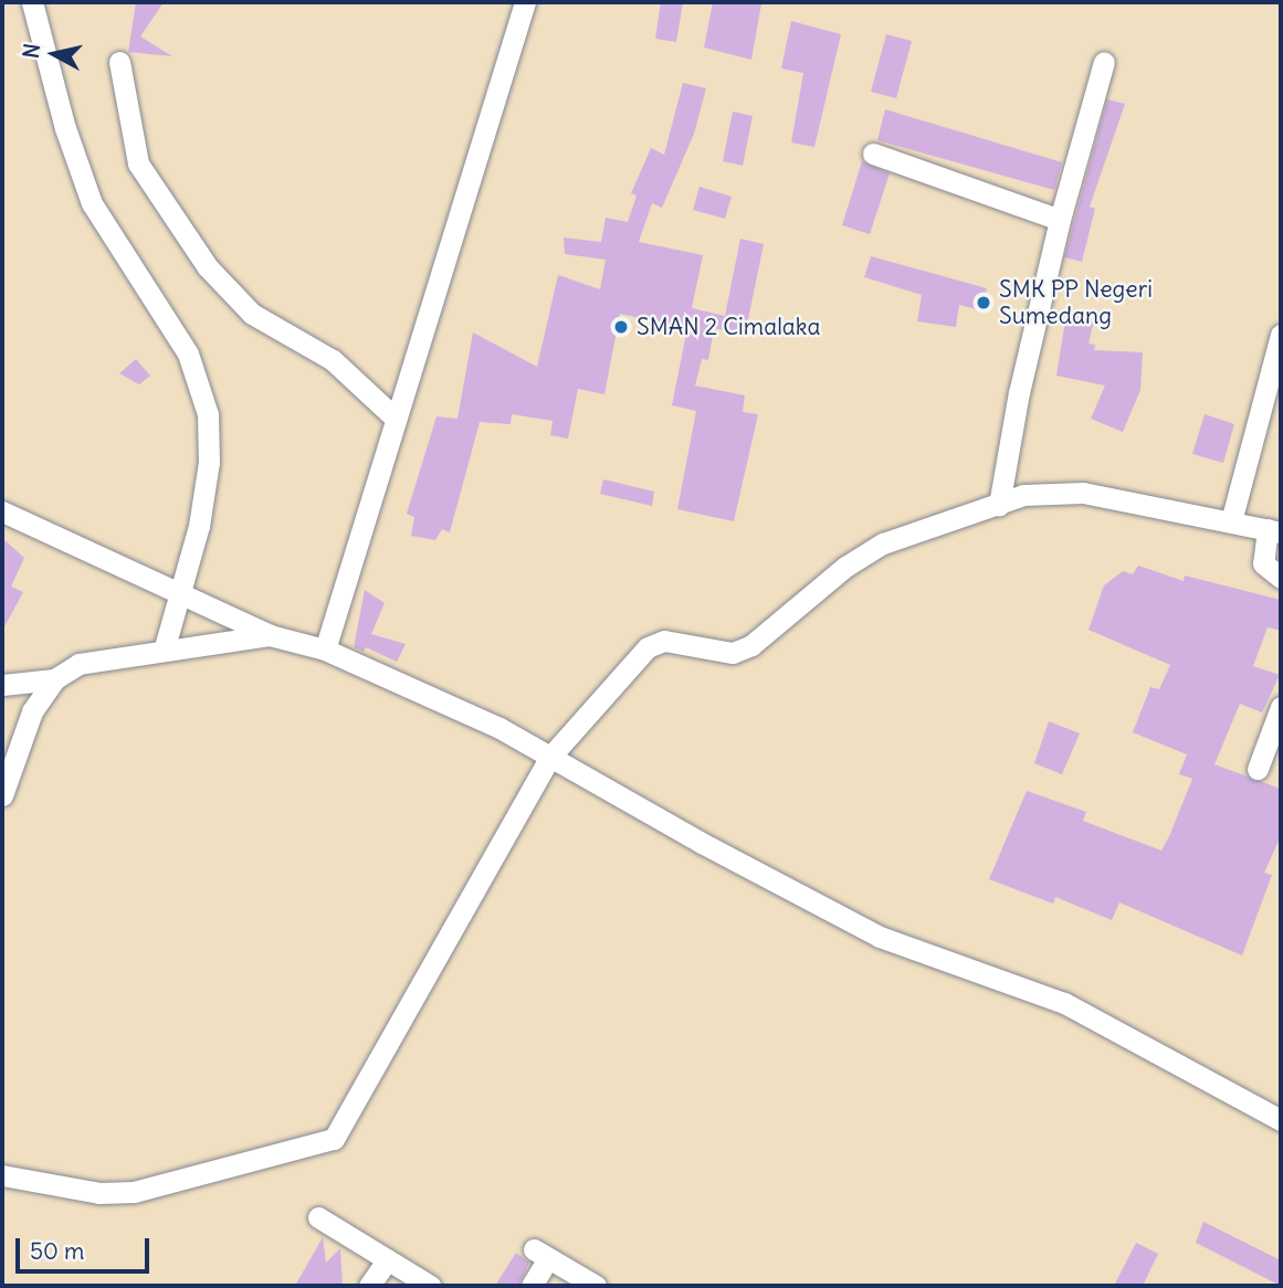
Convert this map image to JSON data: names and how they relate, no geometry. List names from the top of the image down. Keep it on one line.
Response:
{"places":["SMK PP Negeri Sumedang","SMAN 2 Cimalaka"],"scale_bar":"50 m","north":"left"}
